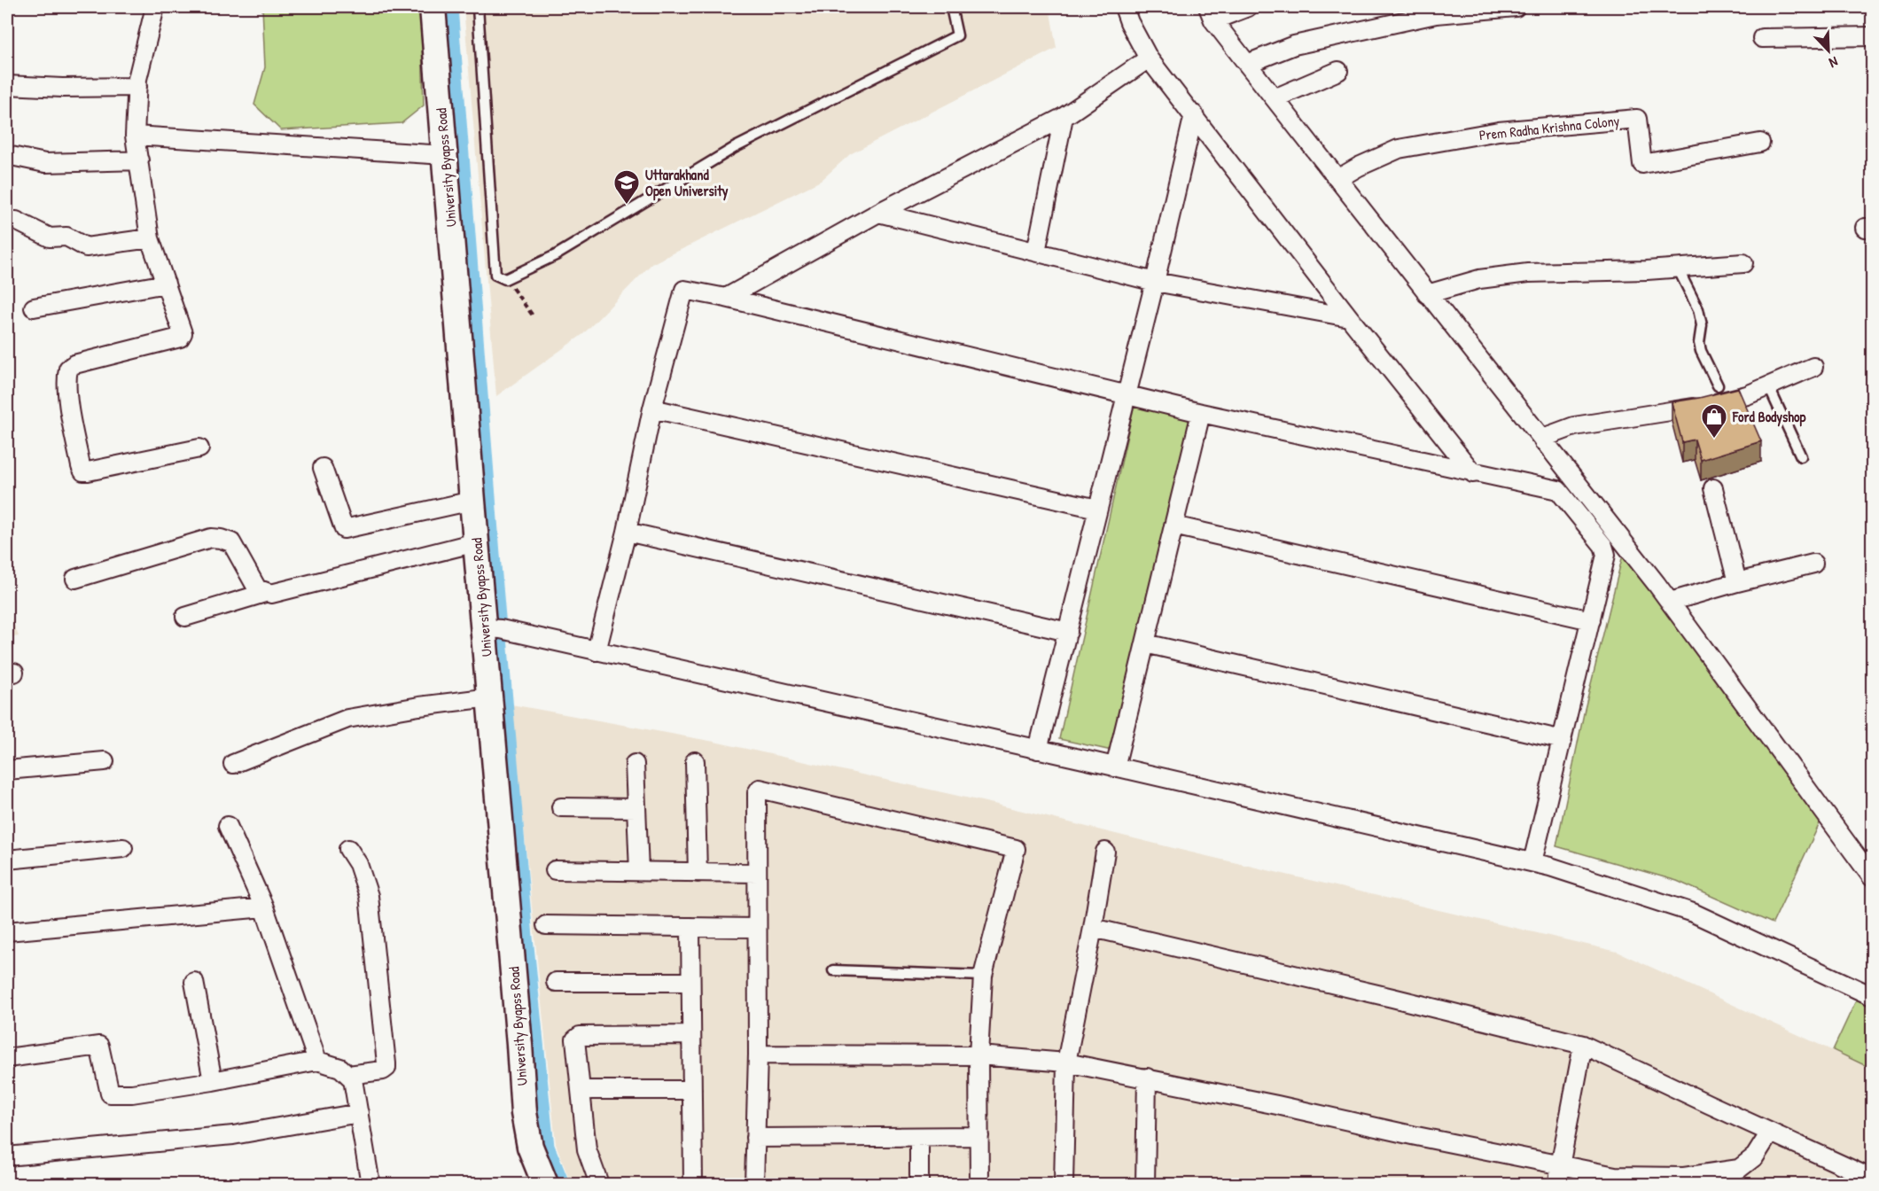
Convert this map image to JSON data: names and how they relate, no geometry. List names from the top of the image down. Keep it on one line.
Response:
{"streets":{"main road":["University Byapss Road"],"street":["Prem Radha Krishna Colony"]},"places":{"school or university":["Uttarakhand Open University"],"shop":["Ford Bodyshop"]},"north":"bottom right"}
